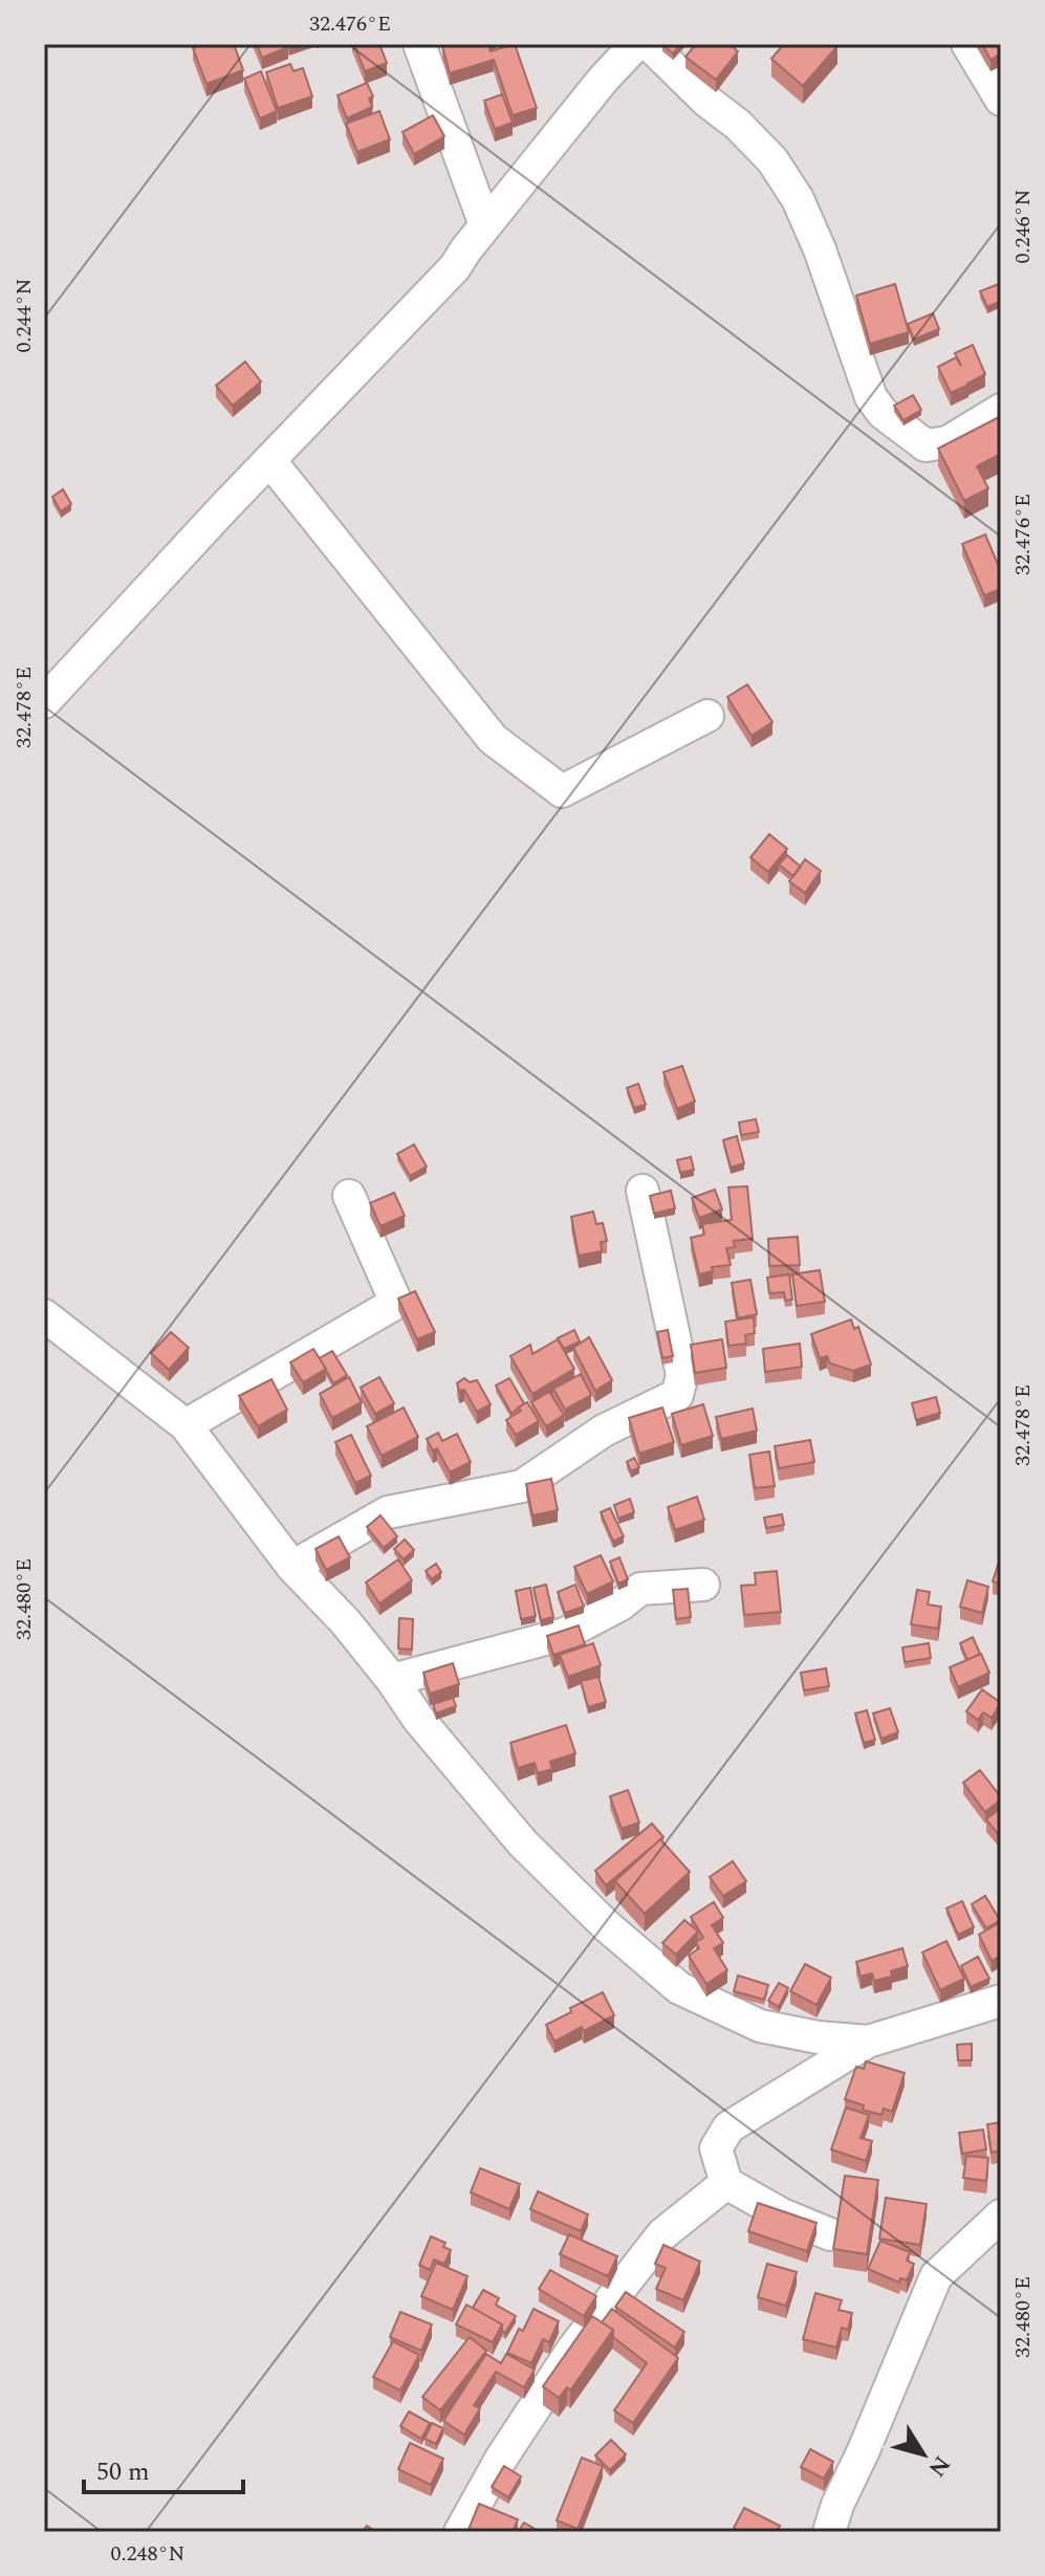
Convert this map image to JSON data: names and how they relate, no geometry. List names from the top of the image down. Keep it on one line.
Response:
{"scale_bar":"50 m","north":"bottom right","coordinates":["32.476°E","0.246°N","0.244°N","32.478°E","32.480°E","0.248°N"]}
